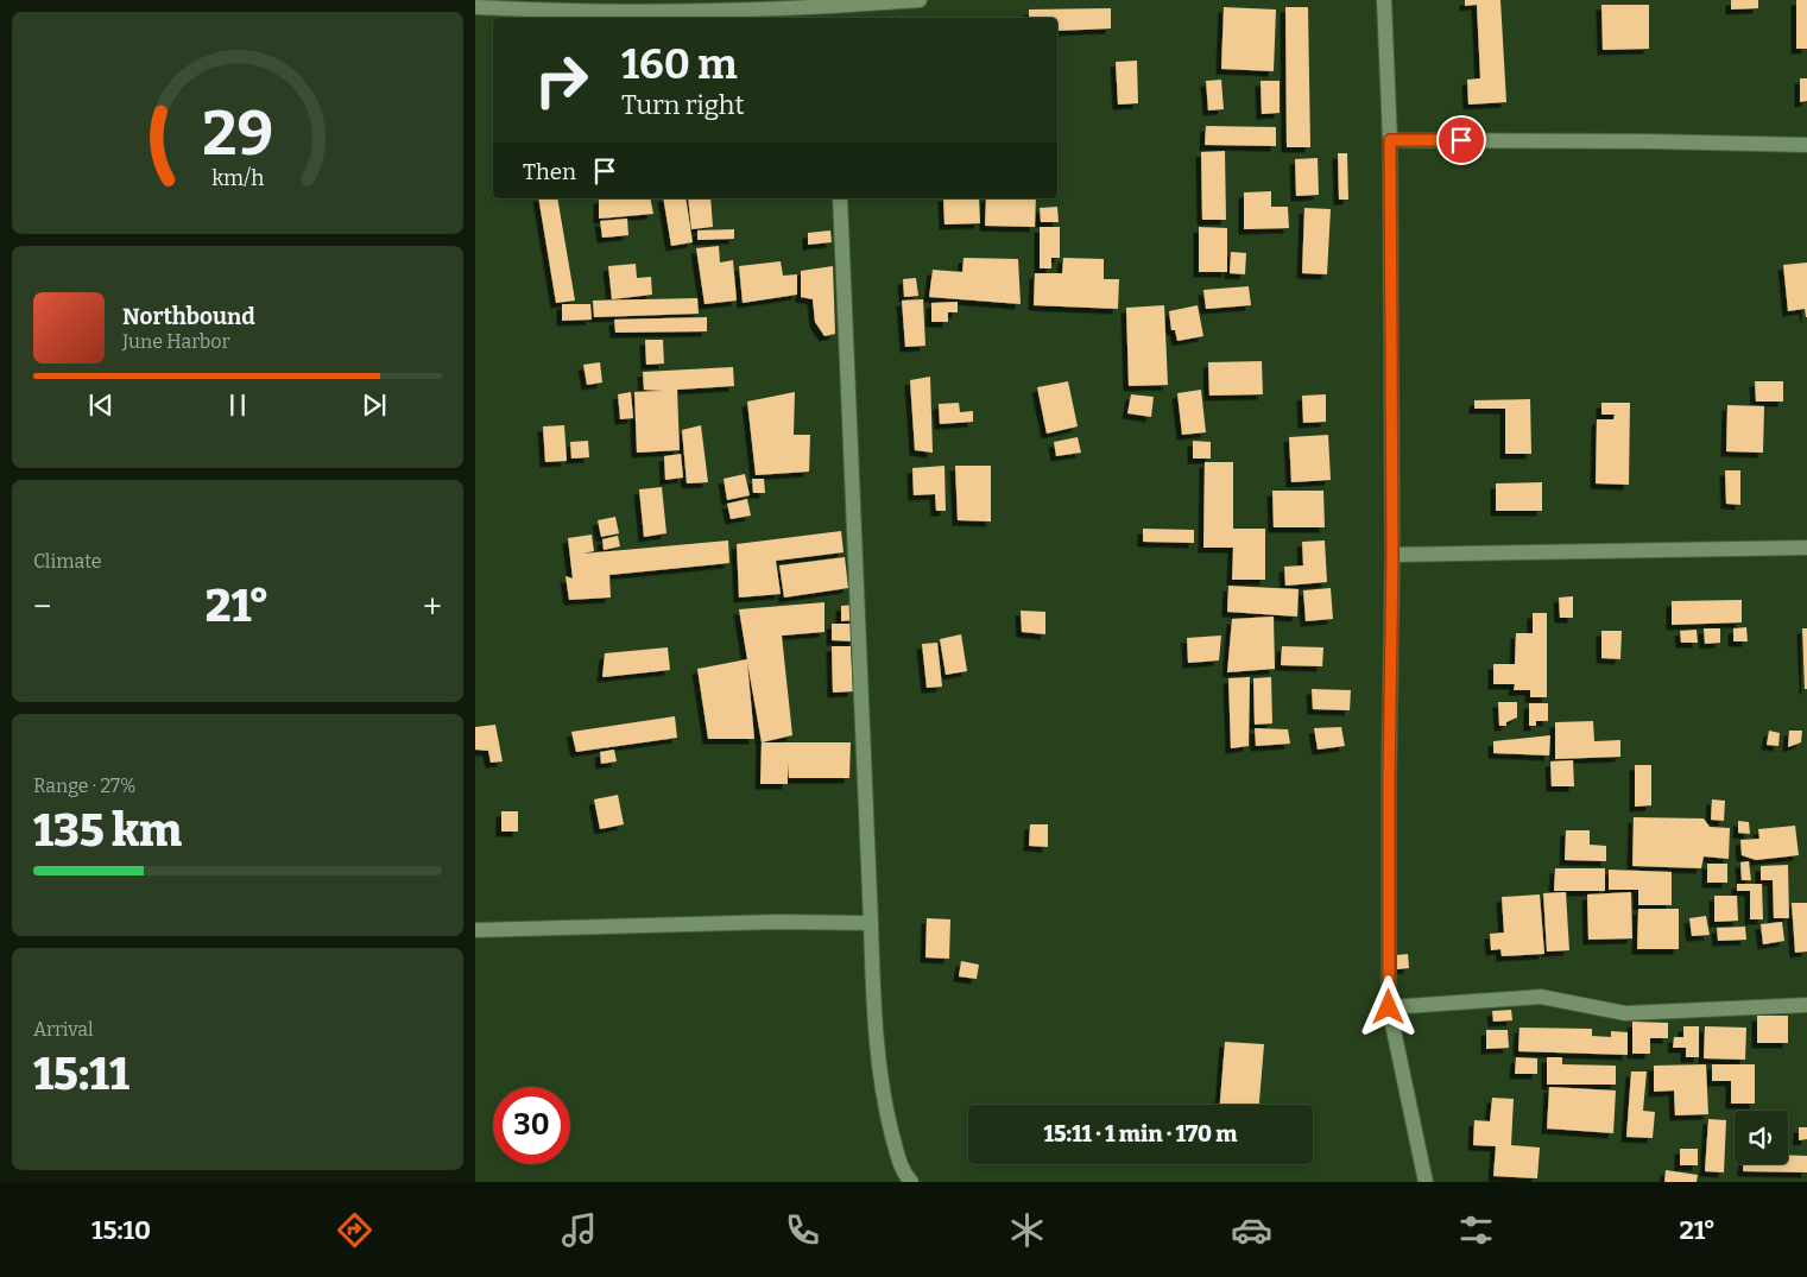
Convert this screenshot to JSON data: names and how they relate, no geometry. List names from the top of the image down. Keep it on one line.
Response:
{"page":{"turn":["160 m","Turn right"],"then":"Then","song":["Northbound","June Harbor"],"tile":["Climate",["Range · 27%","135 km"],["Arrival","15:11"]],"heat":["−","21°","+"],"limit":"30","trip":"15:11 · 1 min · 170 m","tabs":["15:10","21°"],"gauge":["29","km/h"]}}
